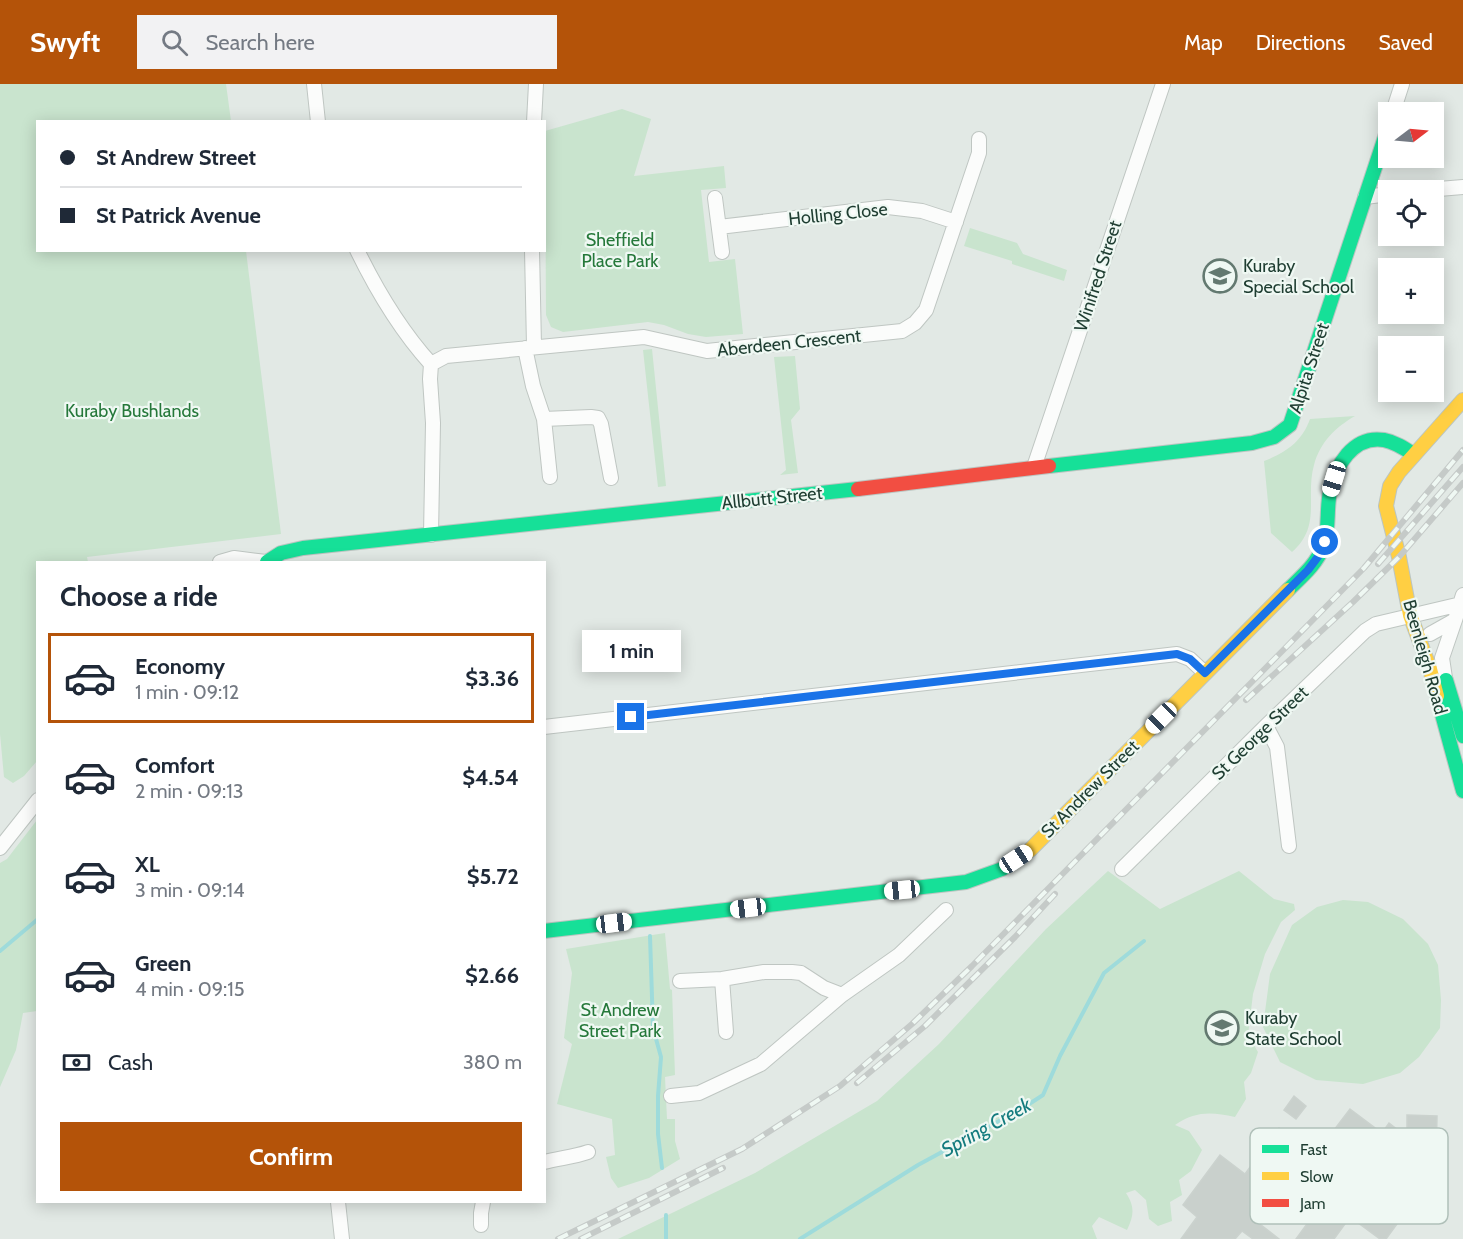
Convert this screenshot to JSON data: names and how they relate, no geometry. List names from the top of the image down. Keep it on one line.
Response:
{"streets":{"street":["Holling Close","Winifred Street","Aberdeen Crescent","Alpita Street","Allbutt Street","Beenleigh Road","St George Street","St Andrew Street"]},"crossings":[["Holling Close","Aberdeen Crescent"],["Winifred Street","Allbutt Street"],["Alpita Street","Allbutt Street"],["Beenleigh Road","St George Street"],["Beenleigh Road","St Andrew Street"]],"water":["Spring Creek"],"parks":["Sheffield Place Park","Kuraby Bushlands","St Andrew Street Park"],"places":{"school or university":["Kuraby Special School","Kuraby State School"]},"legend":["Fast","Slow","Jam"],"north":"right","page":{"header":"Swyft","search":"Search here","nav":["Map","Directions","Saved"],"map_buttons":["+","−"],"banner":["St Andrew Street","St Patrick Avenue"],"heading":"Choose a ride","bubble":"1 min","list":[{"name":"Economy","note":"1 min · 09:12","value":"$3.36"},{"name":"Comfort","note":"2 min · 09:13","value":"$4.54"},{"name":"XL","note":"3 min · 09:14","value":"$5.72"},{"name":"Green","note":"4 min · 09:15","value":"$2.66"}],"pay":["Cash","380 m"],"buttons":"Confirm"}}
